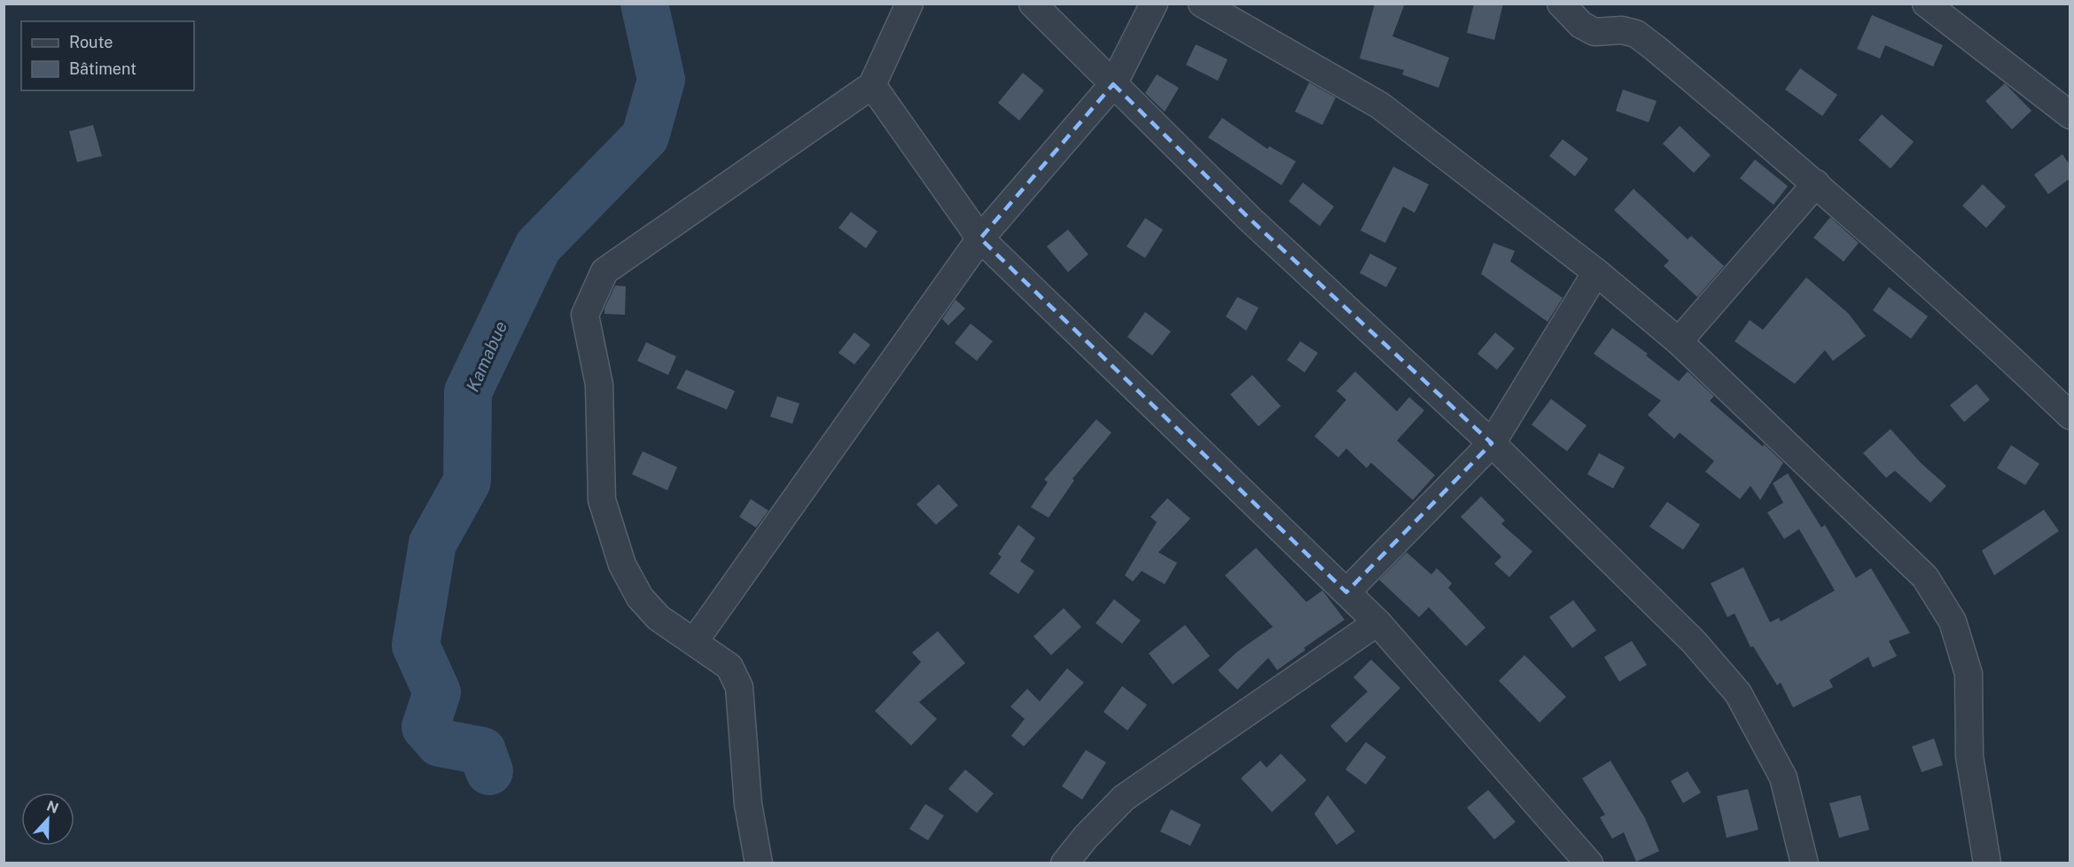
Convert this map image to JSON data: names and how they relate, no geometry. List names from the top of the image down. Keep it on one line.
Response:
{"water":["Kamabue"],"legend":["Route","Bâtiment"],"north":"top"}
